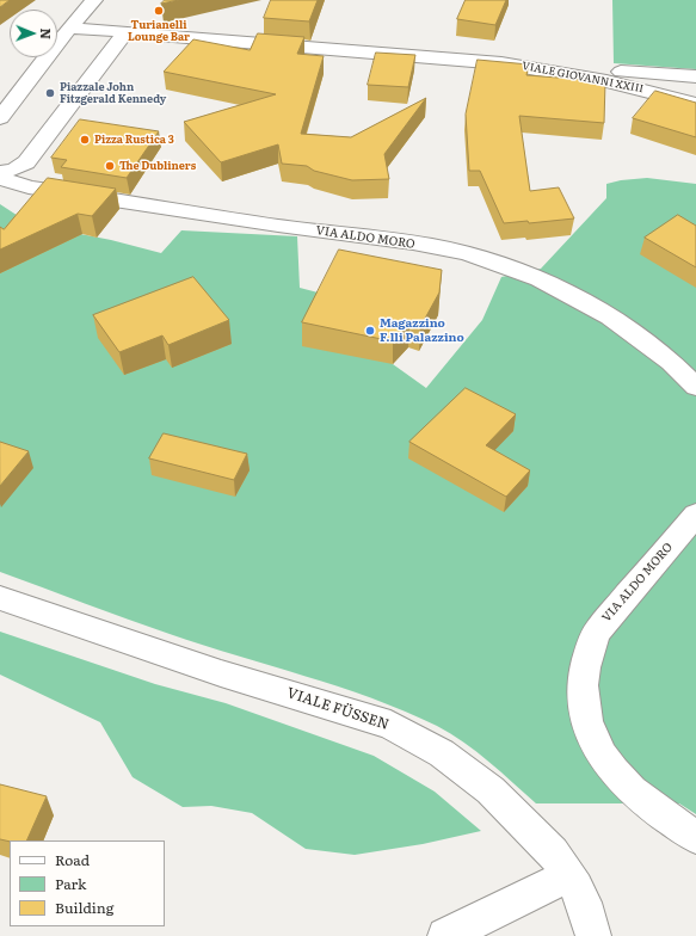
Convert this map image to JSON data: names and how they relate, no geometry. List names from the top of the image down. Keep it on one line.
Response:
{"streets":{"street":["VIALE GIOVANNI XXIII","VIA ALDO MORO","VIALE FÜSSEN"]},"places":["Turianelli Lounge Bar","Piazzale John Fitzgerald Kennedy","Pizza Rustica 3","The Dubliners","Magazzino F.lli Palazzino"],"legend":["Road","Park","Building"],"north":"right"}
